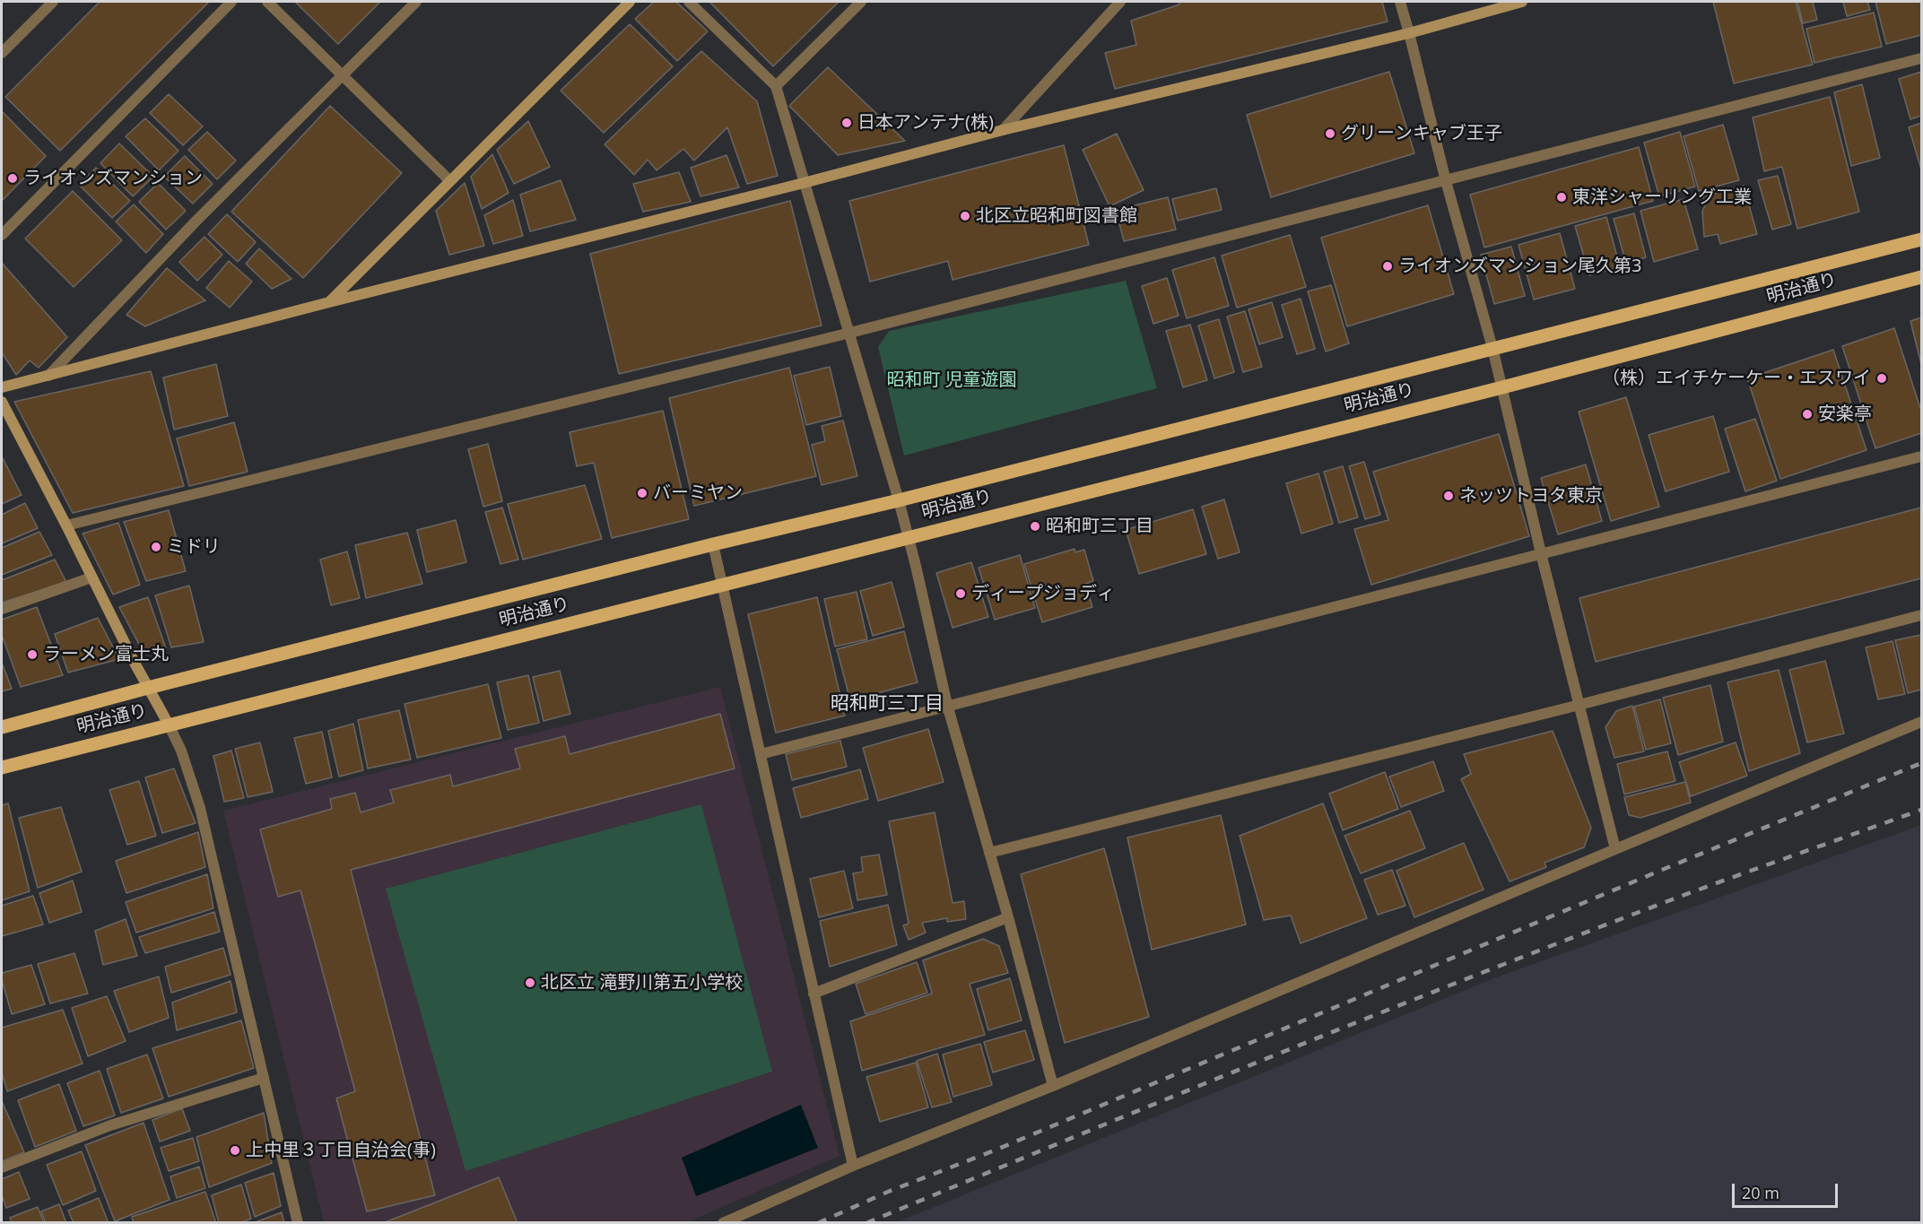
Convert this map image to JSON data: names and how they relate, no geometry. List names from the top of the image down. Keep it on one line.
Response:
{"streets":{"main road":["明治通り"]},"districts":["昭和町三丁目"],"parks":["昭和町 児童遊園"],"places":["日本アンテナ(株)","グリーンキャブ王子","ライオンズマンション","東洋シャーリング工業","北区立昭和町図書館","ライオンズマンション尾久第3","（株）エイチケーケー・エスワイ","安楽亭","バーミヤン","ネッツトヨタ東京","昭和町三丁目","ミドリ","ディープジョディ","ラーメン富士丸","北区立 滝野川第五小学校","上中里３丁目自治会(事)"],"scale_bar":"20 m"}
